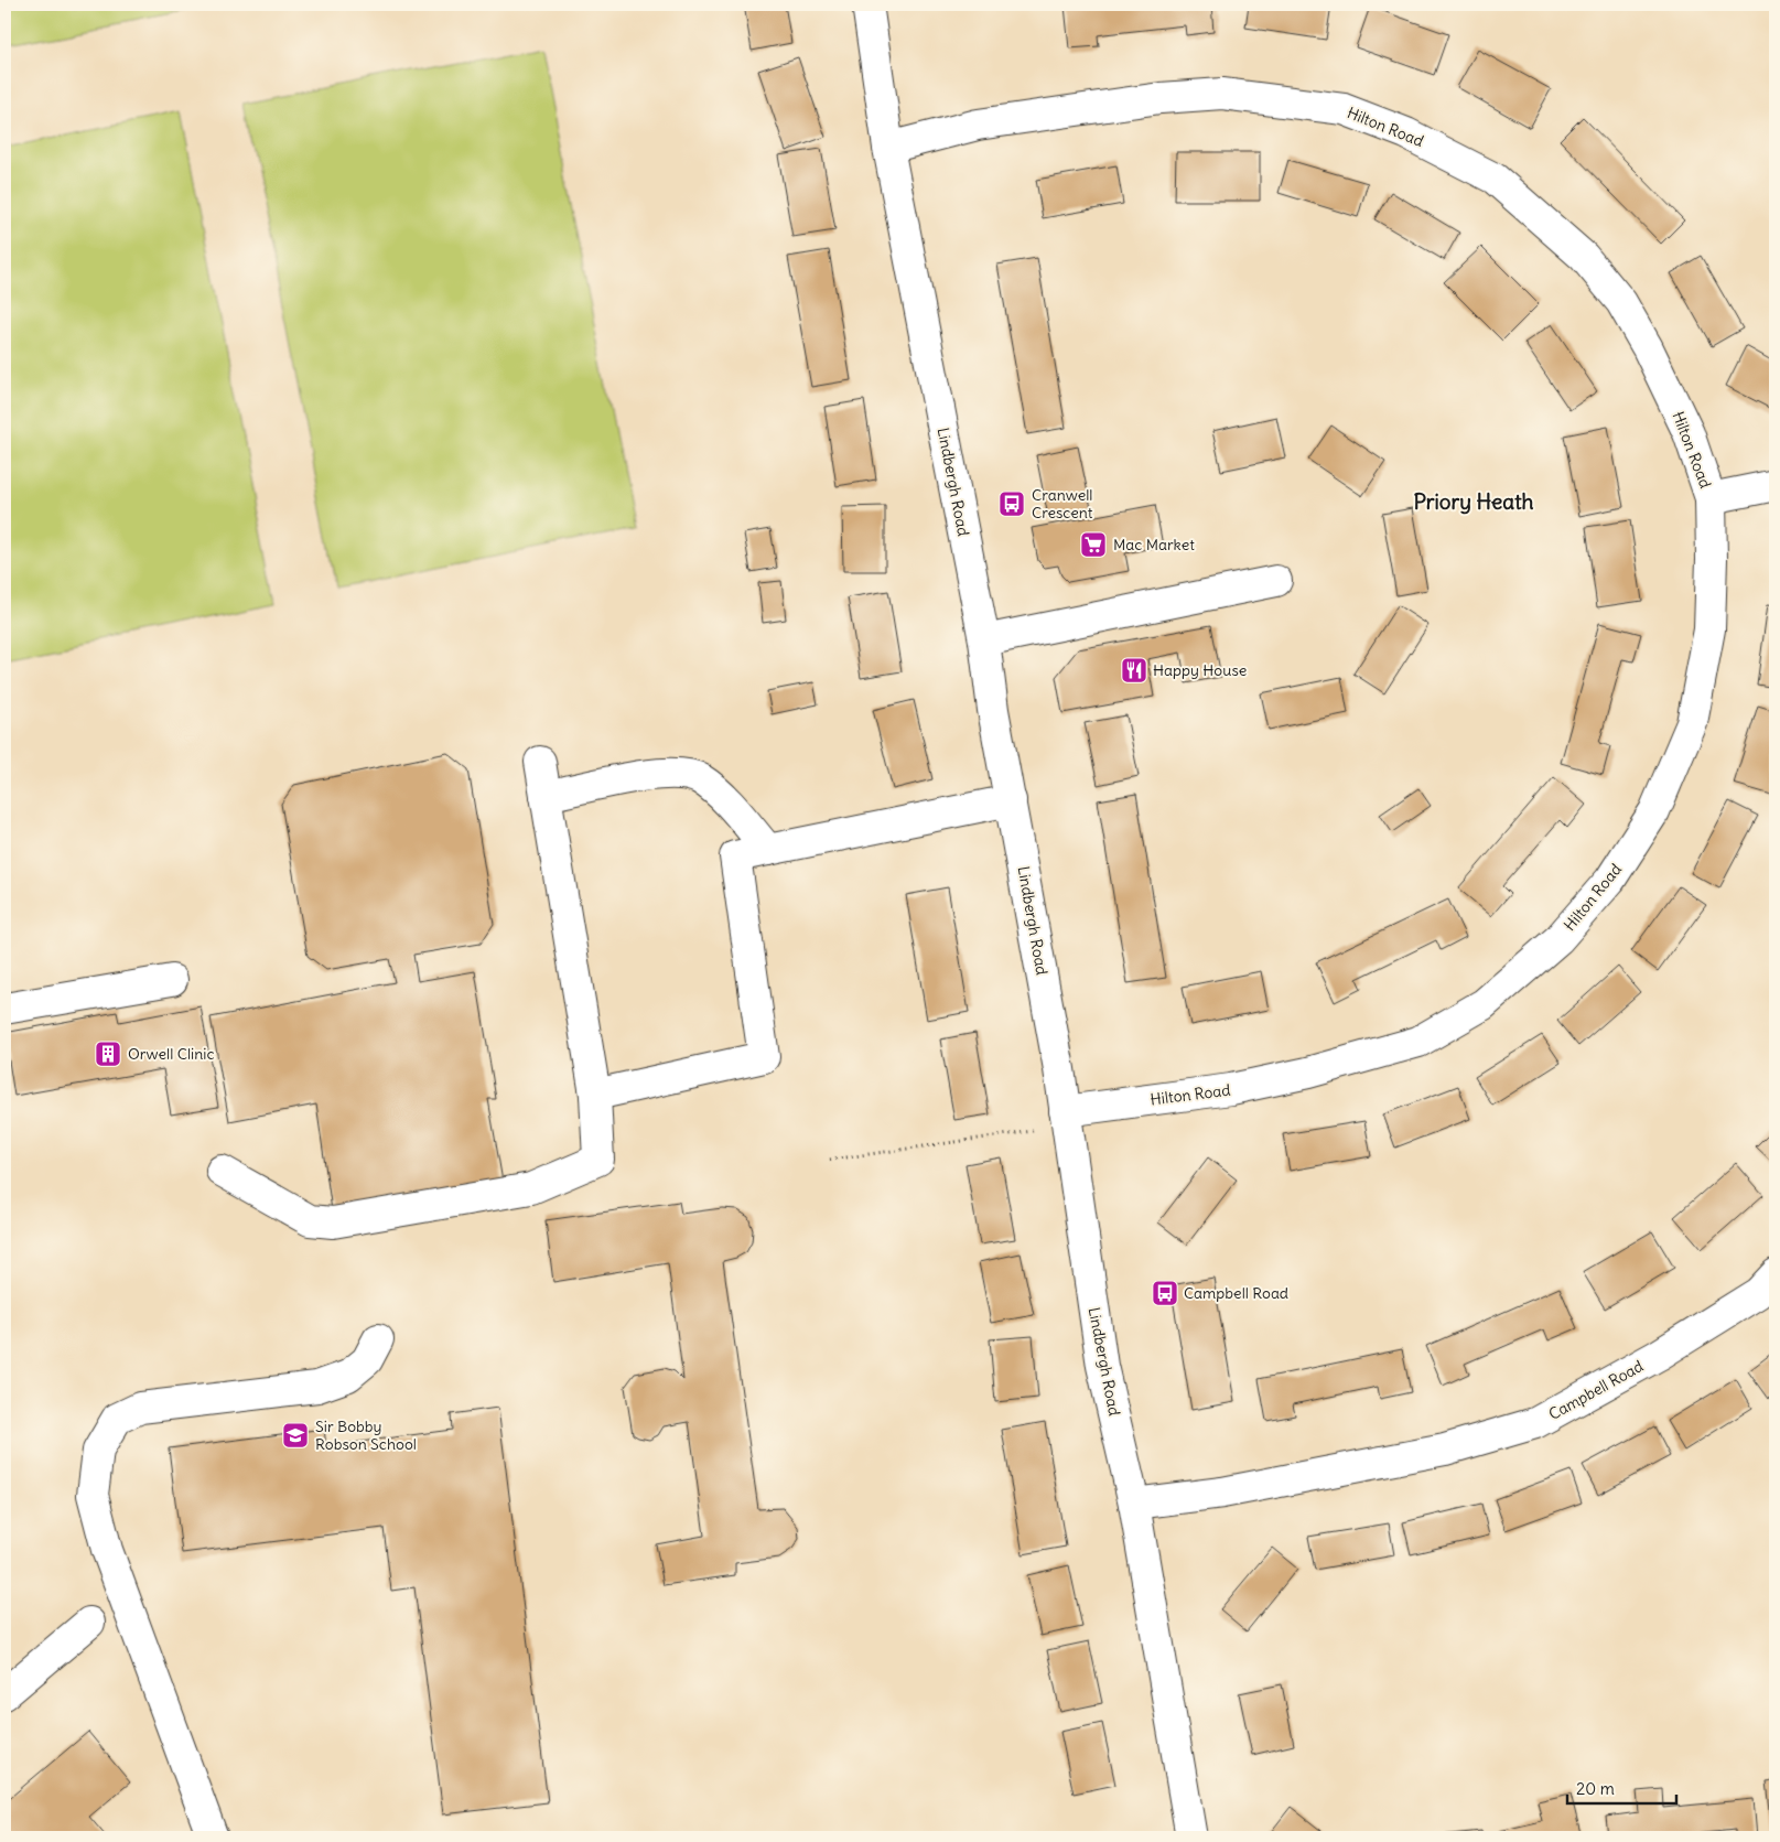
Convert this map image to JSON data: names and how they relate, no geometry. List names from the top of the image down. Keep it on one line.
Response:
{"streets":{"street":["Hilton Road","Lindbergh Road","Campbell Road"]},"crossings":[["Hilton Road","Lindbergh Road"],["Lindbergh Road","Campbell Road"]],"districts":["Priory Heath"],"places":{"bus stop":["Cranwell Crescent","Campbell Road"],"supermarket":["Mac Market"],"restaurant":["Happy House"],"building":["Orwell Clinic"],"school or university":["Sir Bobby Robson School"]},"scale_bar":"20 m"}
